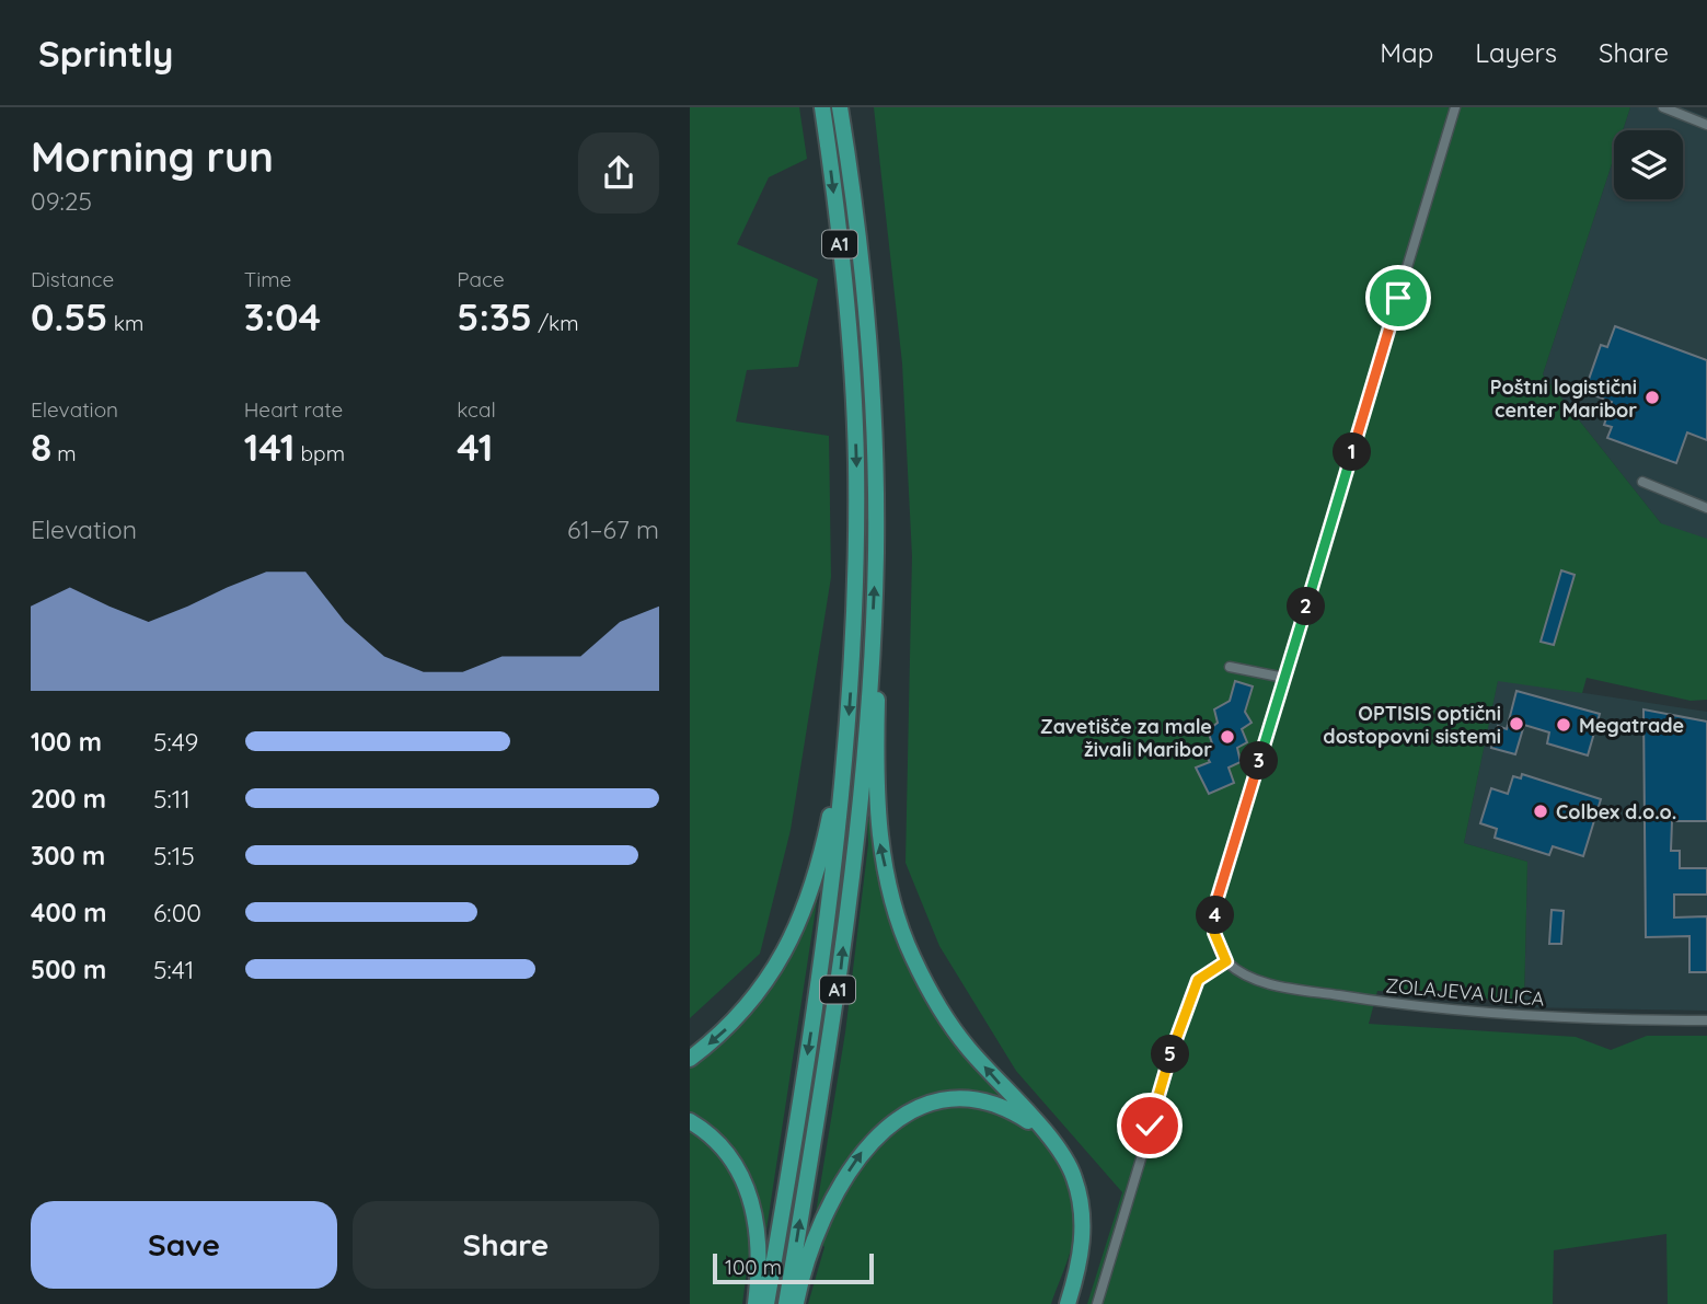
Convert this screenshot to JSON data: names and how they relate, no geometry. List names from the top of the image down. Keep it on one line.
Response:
{"streets":{"highway":["A1"],"street":["ZOLAJEVA ULICA"]},"places":["Poštni logistični center Maribor","OPTISIS optični dostopovni sistemi","Megatrade","Zavetišče za male živali Maribor","Colbex d.o.o."],"scale_bar":"100 m","page":{"header":"Sprintly","nav":["Map","Layers","Share"],"heading":["Morning run","09:25"],"stats":[["Distance","0.55 km"],["Time","3:04"],["Pace","5:35 /km"],["Elevation","8 m"],["Heart rate","141 bpm"],["kcal","41"]],"pins":["1","2","3","4","5"],"chart":["Elevation","61–67 m"],"list":[{"name":"100 m","note":"5:49"},{"name":"200 m","note":"5:11"},{"name":"300 m","note":"5:15"},{"name":"400 m","note":"6:00"},{"name":"500 m","note":"5:41"}],"buttons":["Save","Share"],"scale":"100 m"}}
